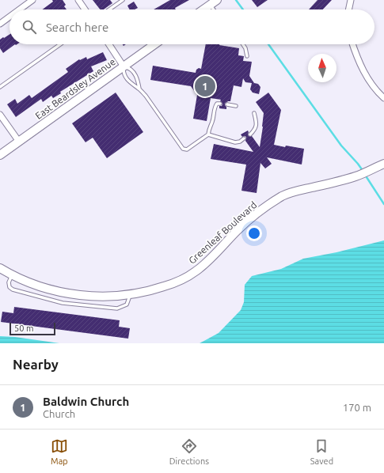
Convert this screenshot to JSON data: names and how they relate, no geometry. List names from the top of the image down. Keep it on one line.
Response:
{"streets":{"street":["East Beardsley Avenue","Greenleaf Boulevard"]},"scale_bar":"50 m","north":"top","page":{"search":"Search here","pins":"1","scale":"50 m","heading":"Nearby","list":[{"mark":"1","name":"Baldwin Church","note":"Church","value":"170 m"}],"nav":["Map","Directions","Saved"]}}
